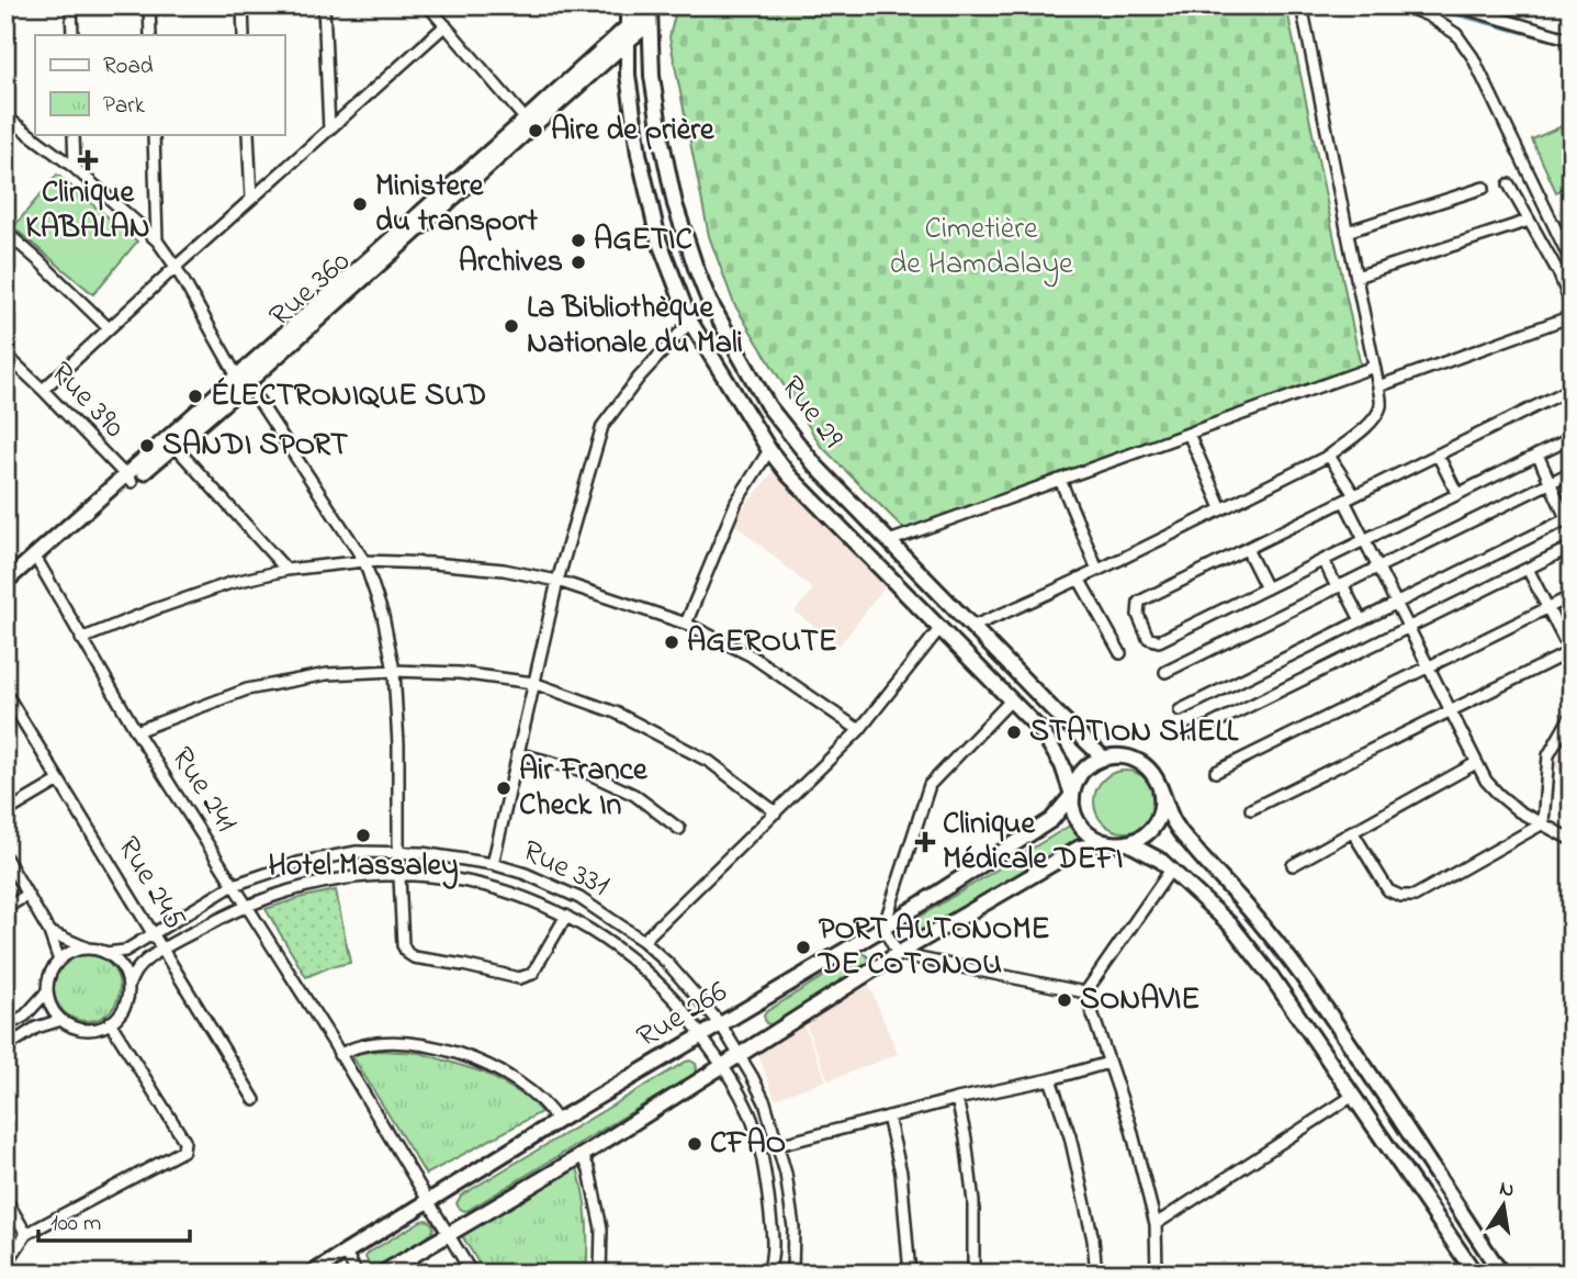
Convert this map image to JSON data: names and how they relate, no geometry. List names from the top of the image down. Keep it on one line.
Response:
{"streets":{"main road":["Rue 360","Rue 29","Rue 266"],"street":["Rue 390","Rue 241","Rue 331","Rue 245"]},"crossings":[["Rue 360","Rue 390"],["Rue 360","Rue 29"],["Rue 360","Rue 241"],["Rue 29","Rue 266"],["Rue 241","Rue 331"],["Rue 331","Rue 245"],["Rue 331","Rue 266"]],"parks":["Cimetière de Hamdalaye"],"places":{"other":["Aire de prière","Ministere du transport","AGETIC","Archives","La Bibliothèque Nationale du Mali","ÉLECTRONIQUE SUD","SANDI SPORT","AGEROUTE","STATION SHELL","Air France Check In","Hotel Massaley","PORT AUTONOME DE COTONOU","SONAVIE","CFAO"],"health":["Clinique KABALAN","Clinique Médicale DEFI"]},"legend":["Road","Park"],"scale_bar":"100 m","north":"top"}
